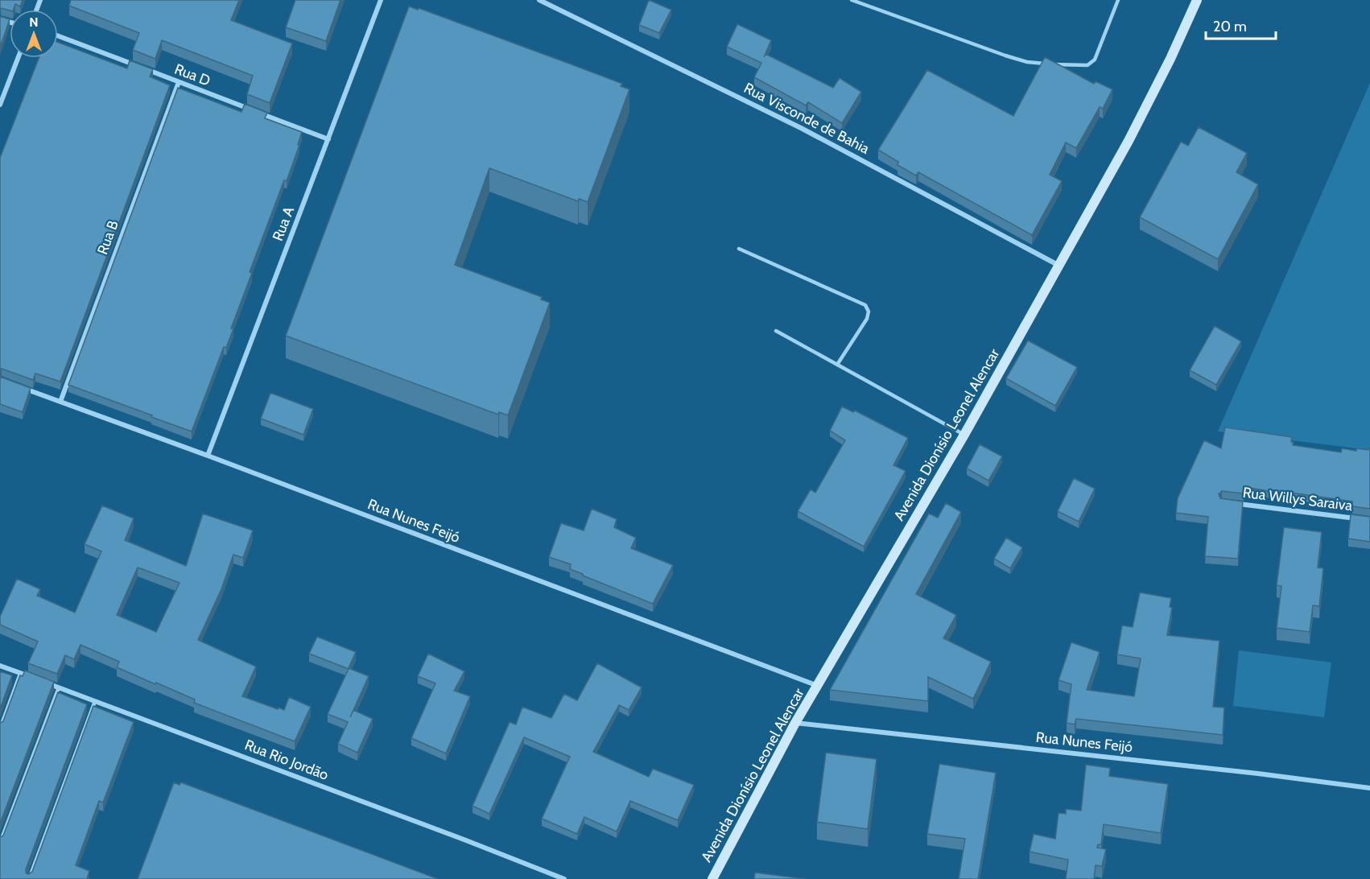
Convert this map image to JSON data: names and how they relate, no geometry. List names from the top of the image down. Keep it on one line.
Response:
{"streets":{"main road":["Avenida Dionísio Leonel Alencar"],"street":["Rua D","Rua Visconde de Bahia","Rua A","Rua B","Rua Willys Saraiva","Rua Nunes Feijó","Rua Rio Jordão"]},"crossings":[["Rua D","Rua A"],["Rua D","Rua B"],["Rua Visconde de Bahia","Avenida Dionísio Leonel Alencar"],["Rua A","Rua Nunes Feijó"],["Rua B","Rua Nunes Feijó"],["Avenida Dionísio Leonel Alencar","Rua Nunes Feijó"]],"scale_bar":"20 m","north":"top"}
